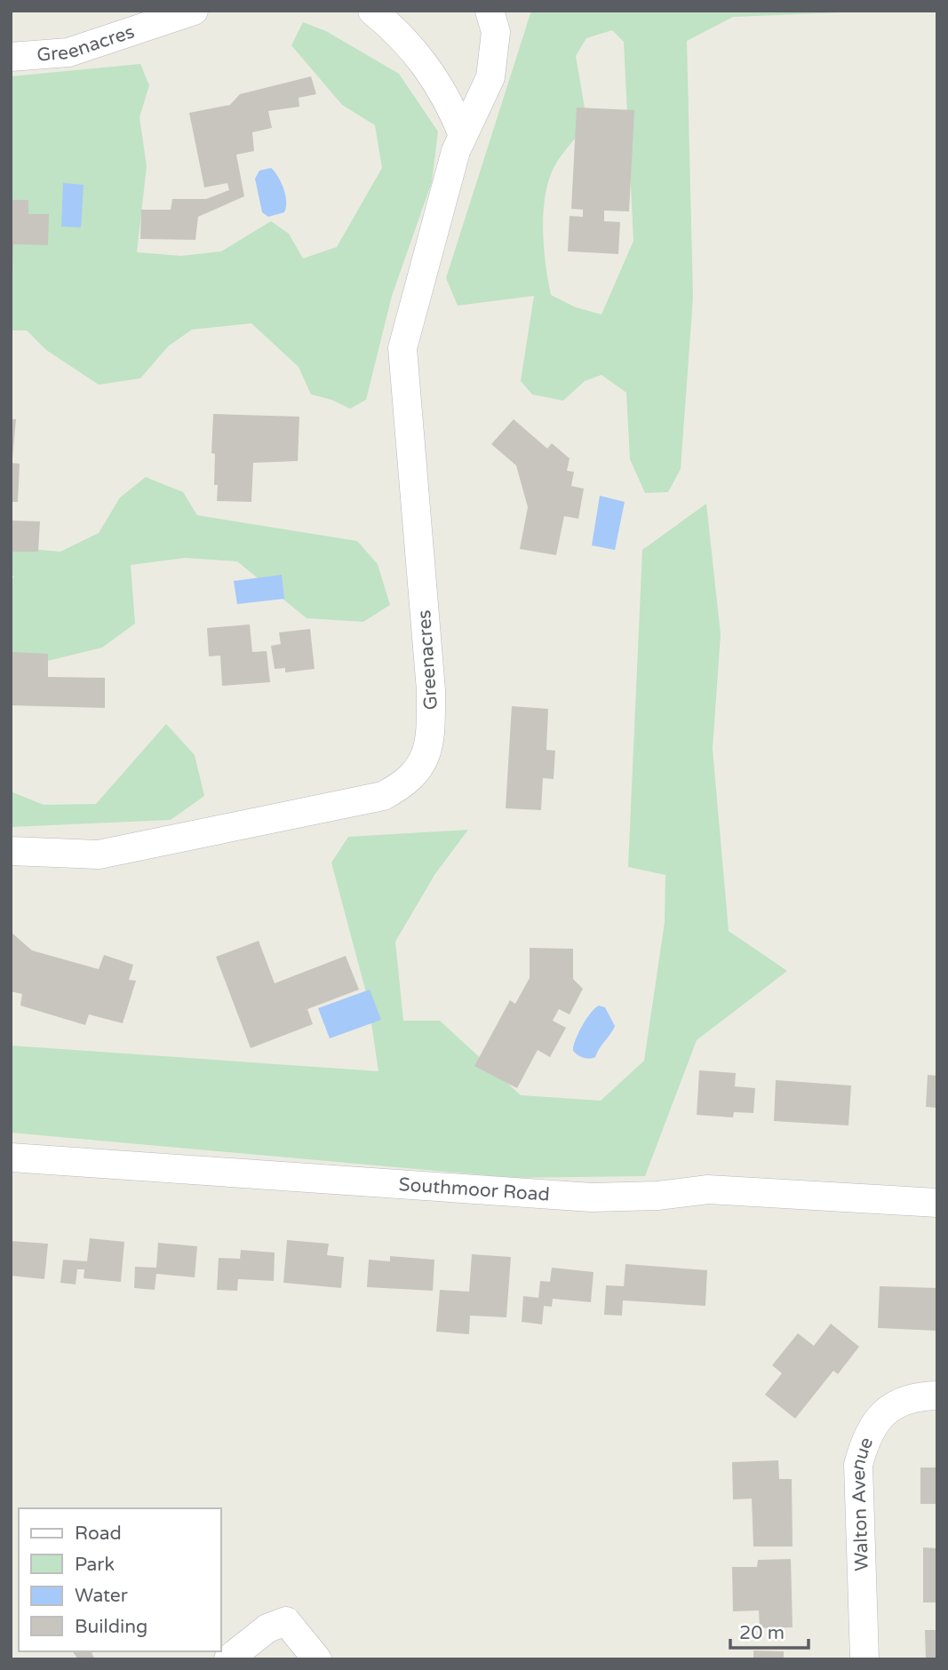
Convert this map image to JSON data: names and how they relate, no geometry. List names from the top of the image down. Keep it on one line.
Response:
{"streets":{"street":["Greenacres","Southmoor Road","Walton Avenue"]},"legend":["Road","Park","Water","Building"],"scale_bar":"20 m"}
